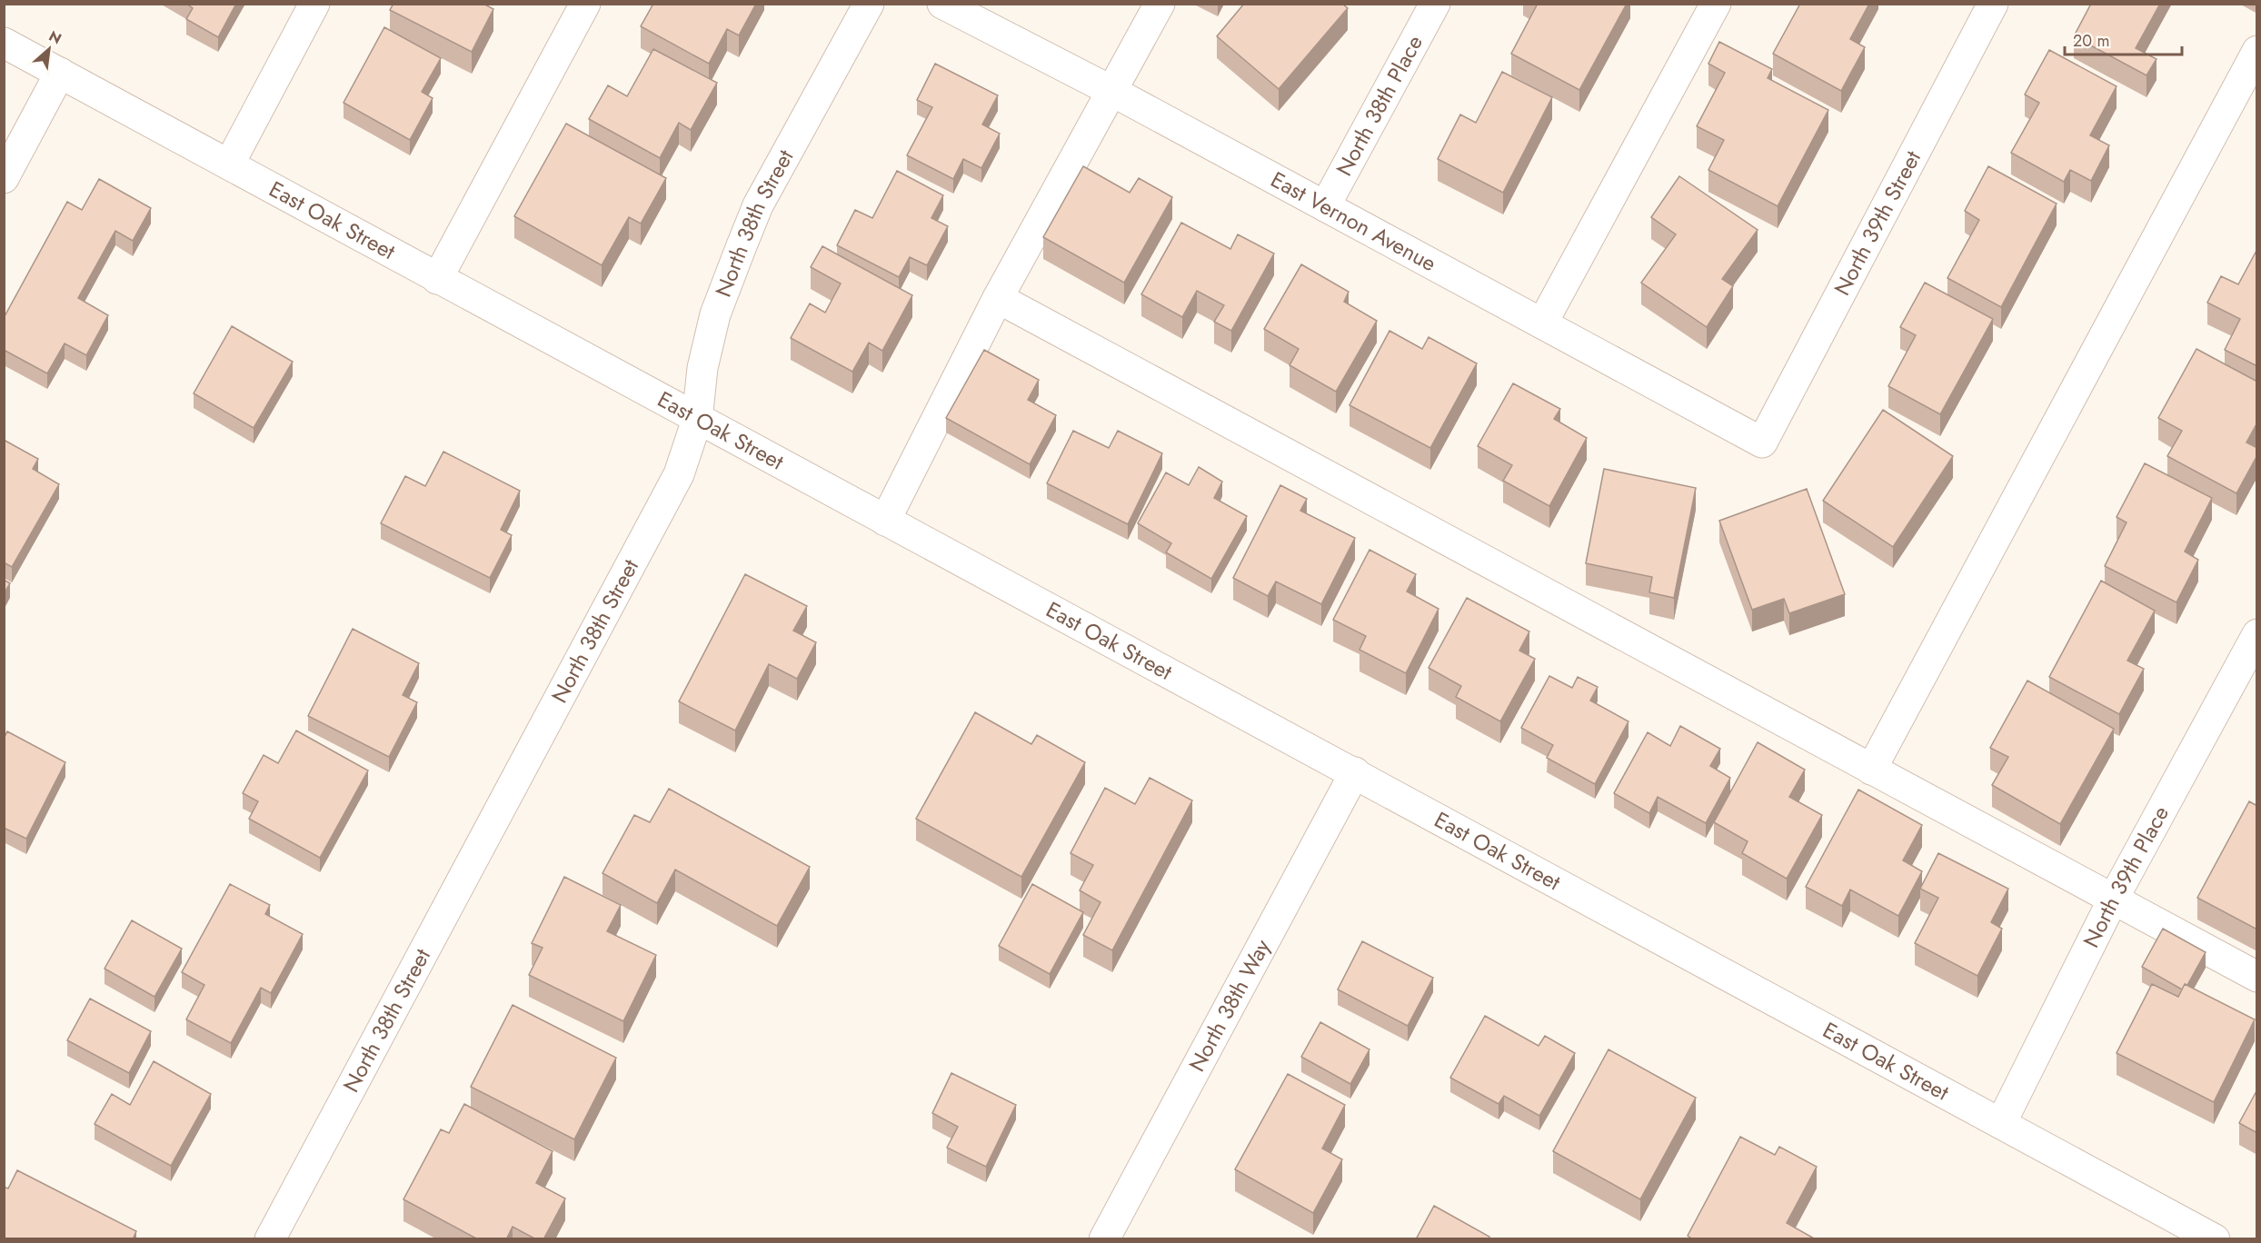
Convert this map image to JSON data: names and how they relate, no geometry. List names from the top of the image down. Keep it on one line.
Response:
{"streets":{"street":["North 38th Place","East Oak Street","East Vernon Avenue","North 39th Street","North 38th Street","North 39th Place","North 38th Way"]},"crossings":[["North 38th Place","East Vernon Avenue"],["East Oak Street","North 38th Street"],["East Oak Street","North 39th Place"],["East Oak Street","North 38th Way"],["East Vernon Avenue","North 39th Street"]],"scale_bar":"20 m","north":"top right"}
